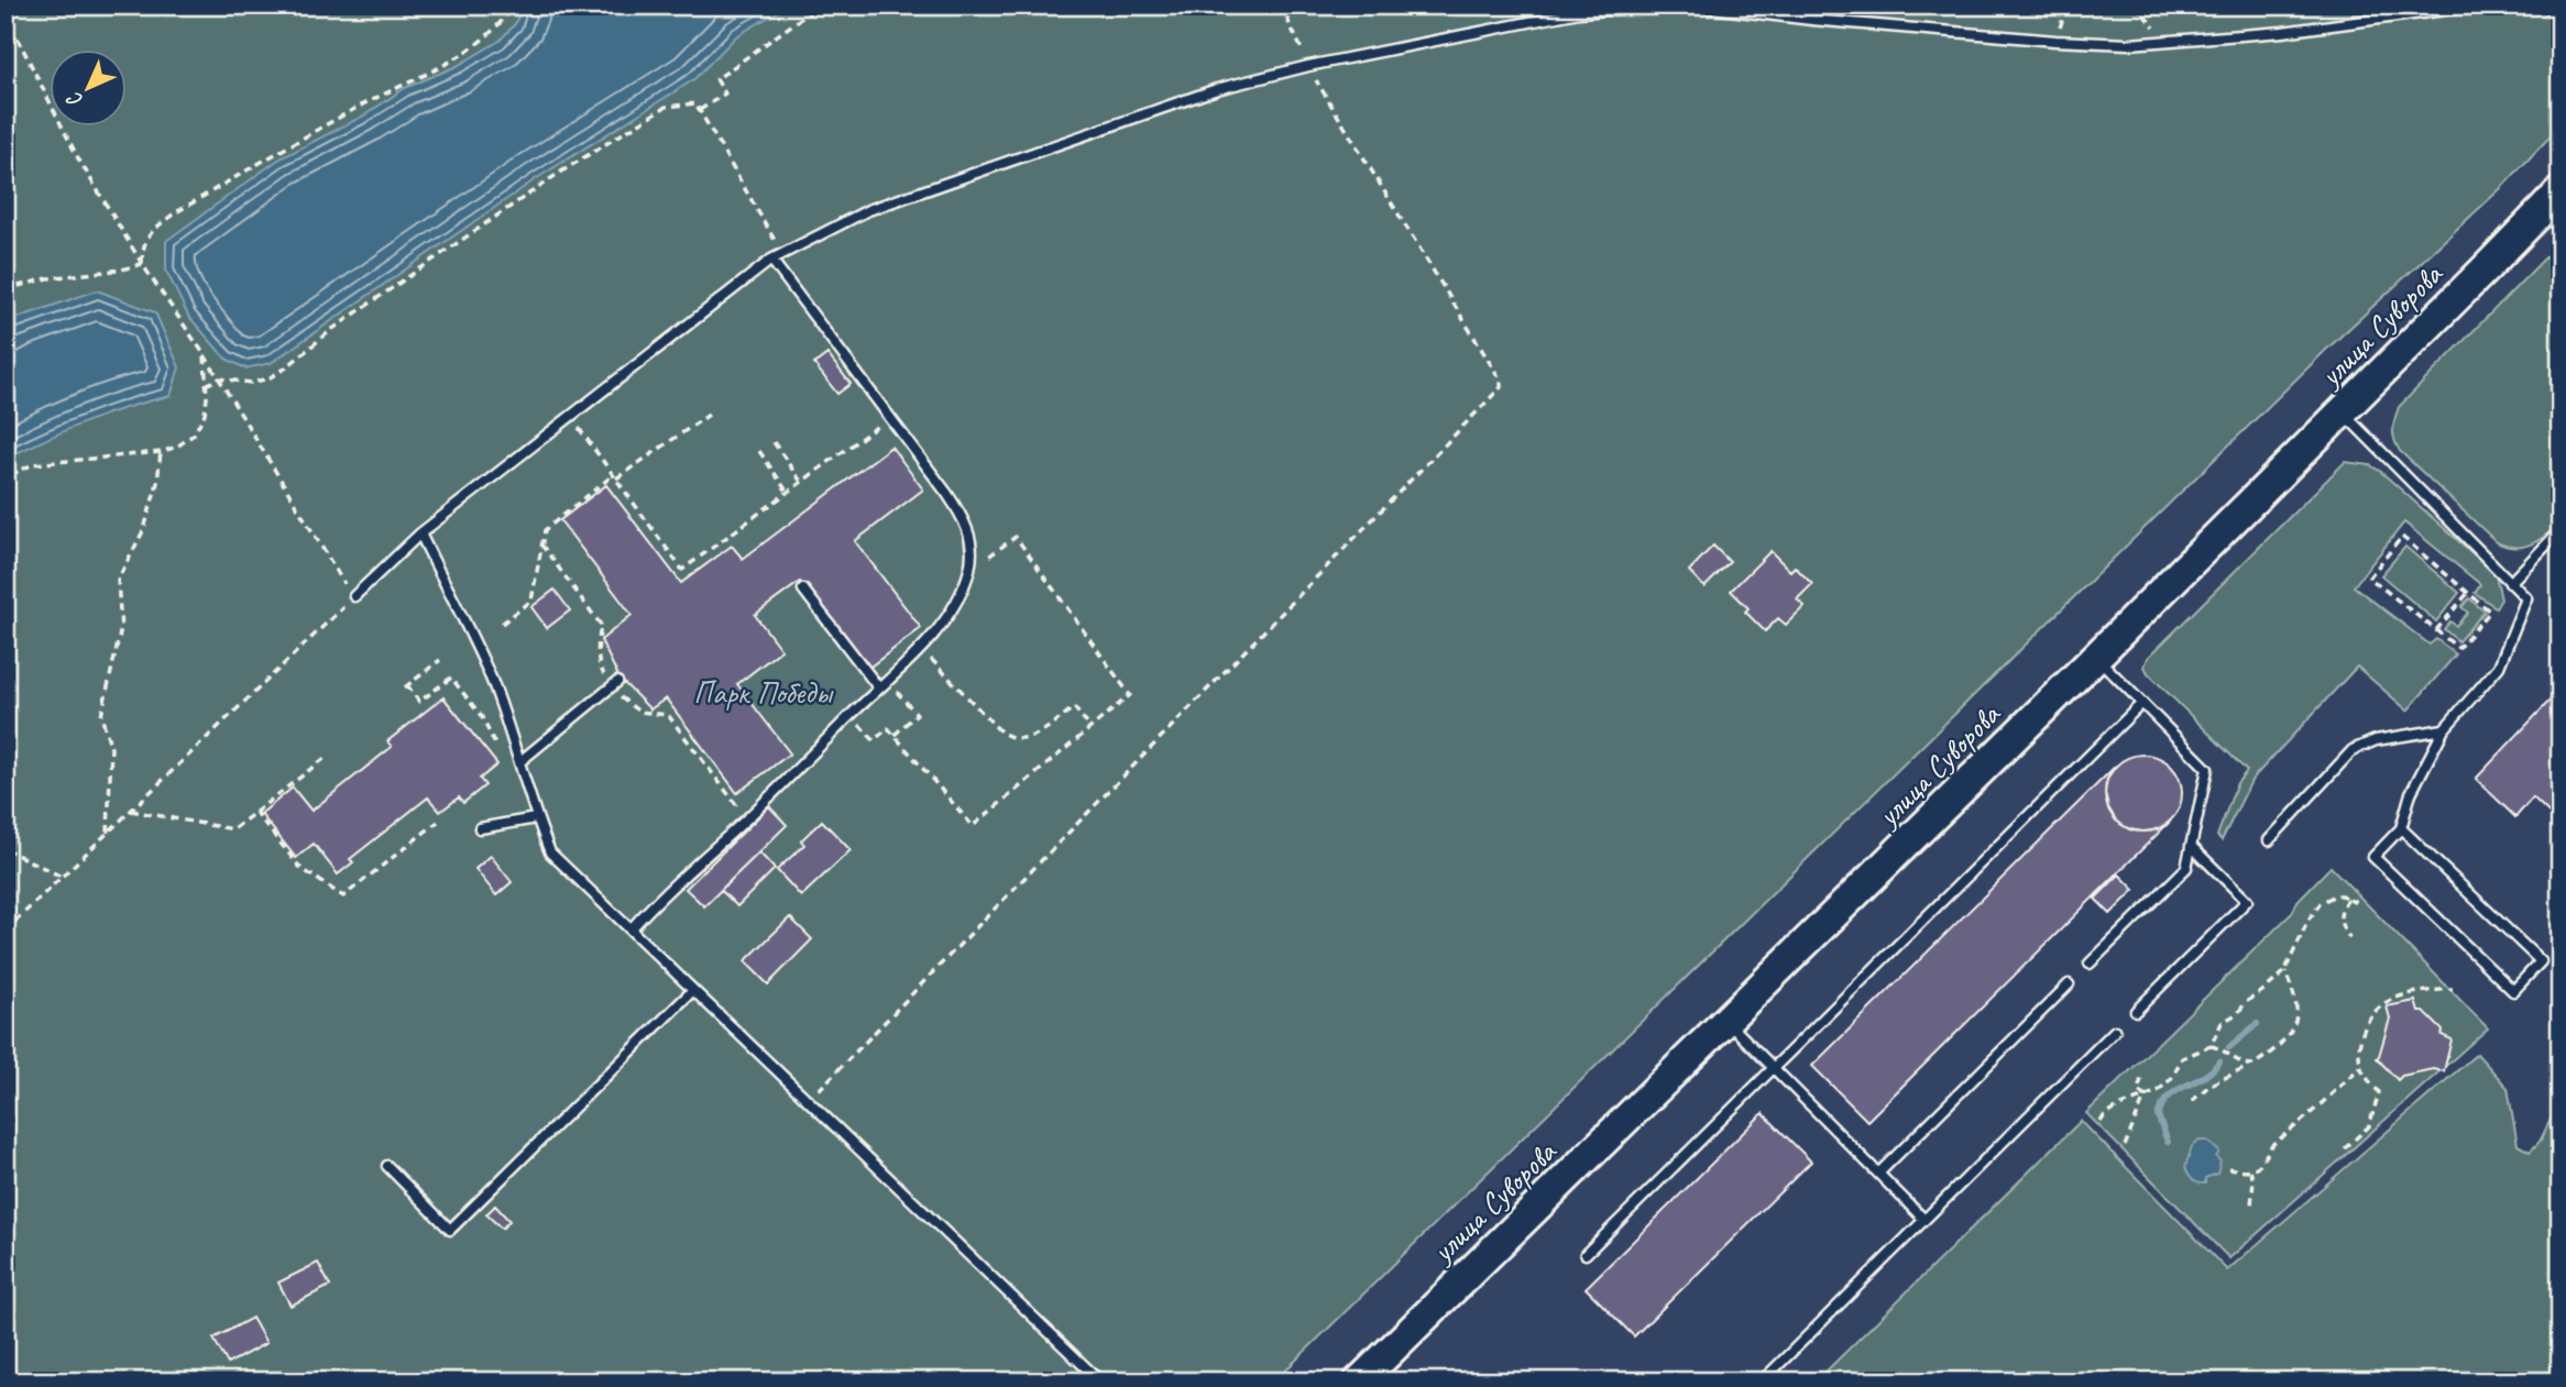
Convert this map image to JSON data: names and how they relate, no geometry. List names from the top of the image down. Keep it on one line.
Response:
{"streets":{"main road":["улица Суворова"]},"parks":["Парк Победы"],"north":"bottom left"}
